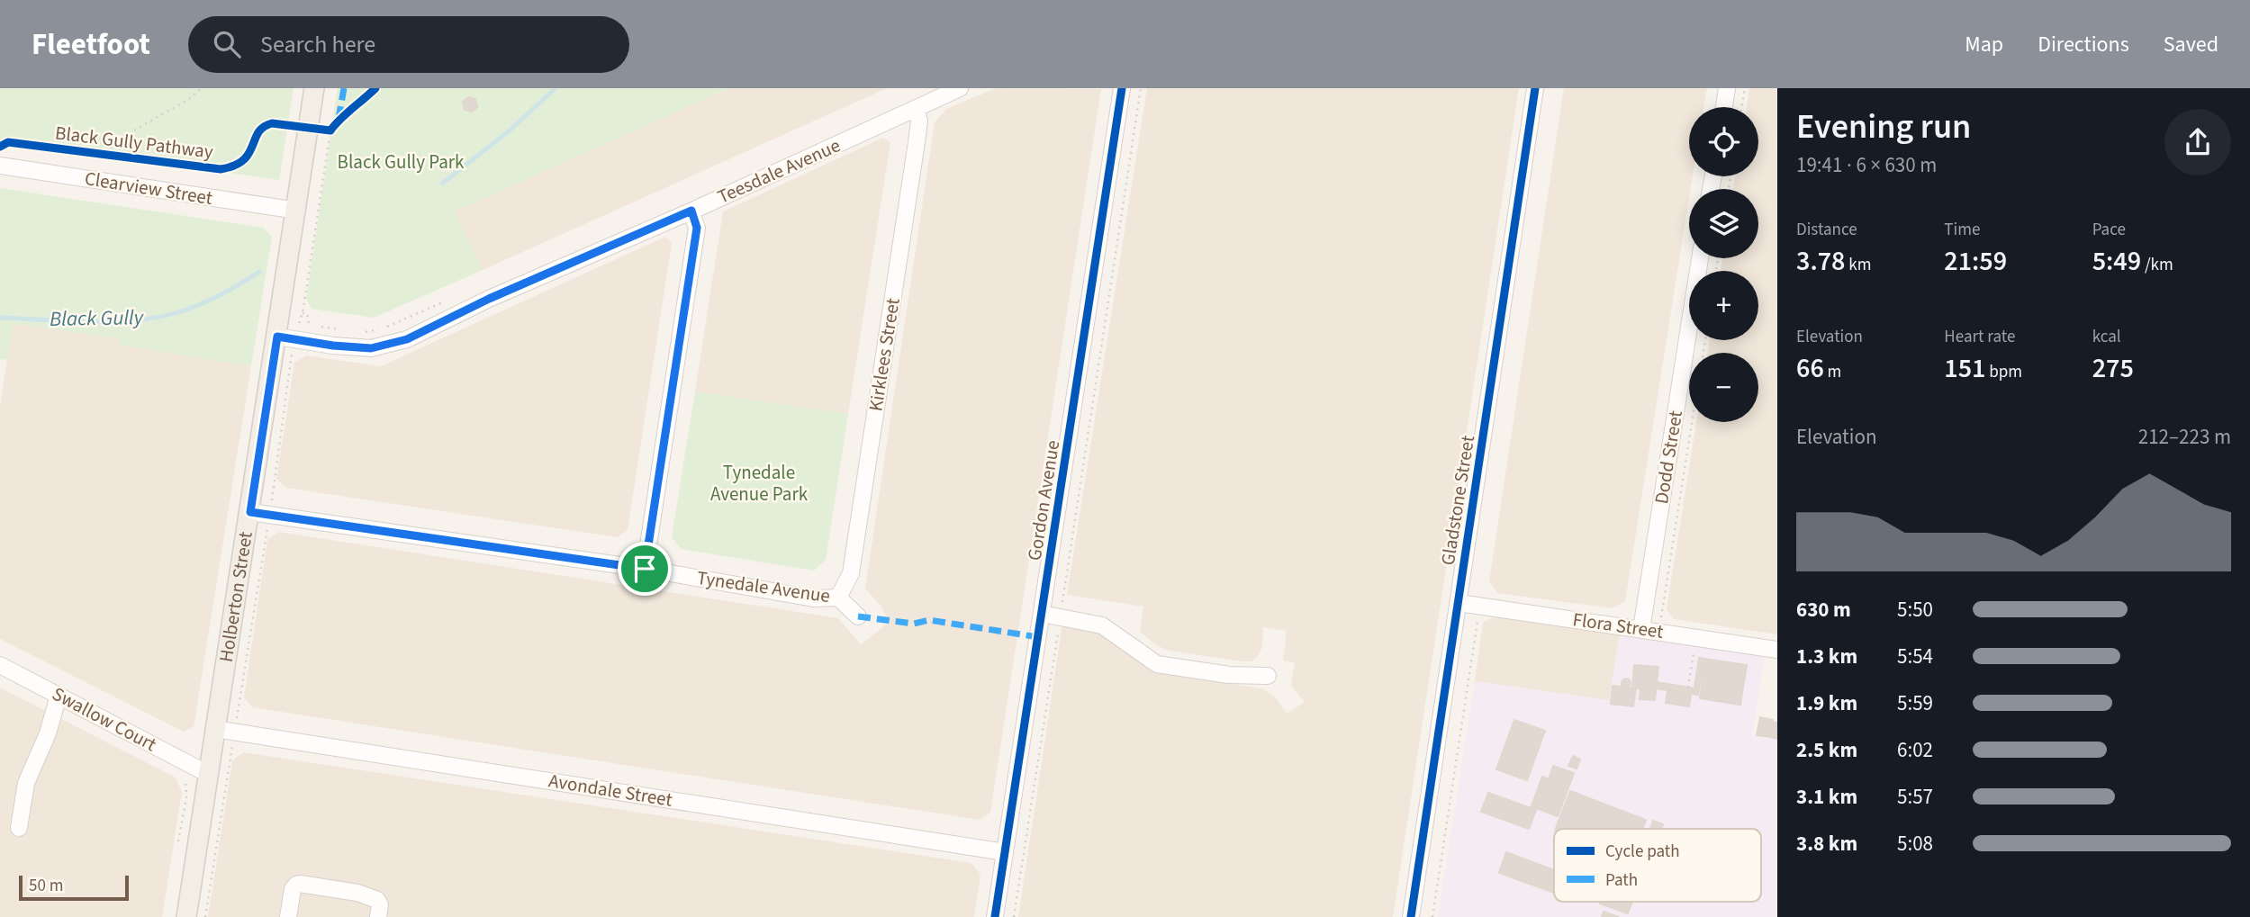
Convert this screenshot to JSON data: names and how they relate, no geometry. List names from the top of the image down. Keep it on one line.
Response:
{"streets":{"main road":["Holberton Street"],"street":["Teesdale Avenue","Clearview Street","Kirklees Street","Dodd Street","Gordon Avenue","Gladstone Street","Tynedale Avenue","Flora Street","Swallow Court","Avondale Street"],"cycle path":["Black Gully Pathway"]},"crossings":[["Teesdale Avenue","Kirklees Street"],["Teesdale Avenue","Holberton Street"],["Clearview Street","Holberton Street"],["Kirklees Street","Tynedale Avenue"],["Dodd Street","Flora Street"],["Gordon Avenue","Avondale Street"],["Gladstone Street","Flora Street"],["Tynedale Avenue","Holberton Street"],["Holberton Street","Swallow Court"],["Holberton Street","Avondale Street"]],"water":["Black Gully"],"parks":["Black Gully Park","Tynedale Avenue Park"],"legend":["Cycle path","Path"],"scale_bar":"50 m","page":{"header":"Fleetfoot","search":"Search here","nav":["Map","Directions","Saved"],"heading":["Evening run","19:41 · 6 × 630 m"],"map_buttons":["+","−"],"stats":[["Distance","3.78 km"],["Time","21:59"],["Pace","5:49 /km"],["Elevation","66 m"],["Heart rate","151 bpm"],["kcal","275"]],"chart":["Elevation","212–223 m"],"list":[{"name":"630 m","note":"5:50"},{"name":"1.3 km","note":"5:54"},{"name":"1.9 km","note":"5:59"},{"name":"2.5 km","note":"6:02"},{"name":"3.1 km","note":"5:57"},{"name":"3.8 km","note":"5:08"}],"scale":"50 m"}}
